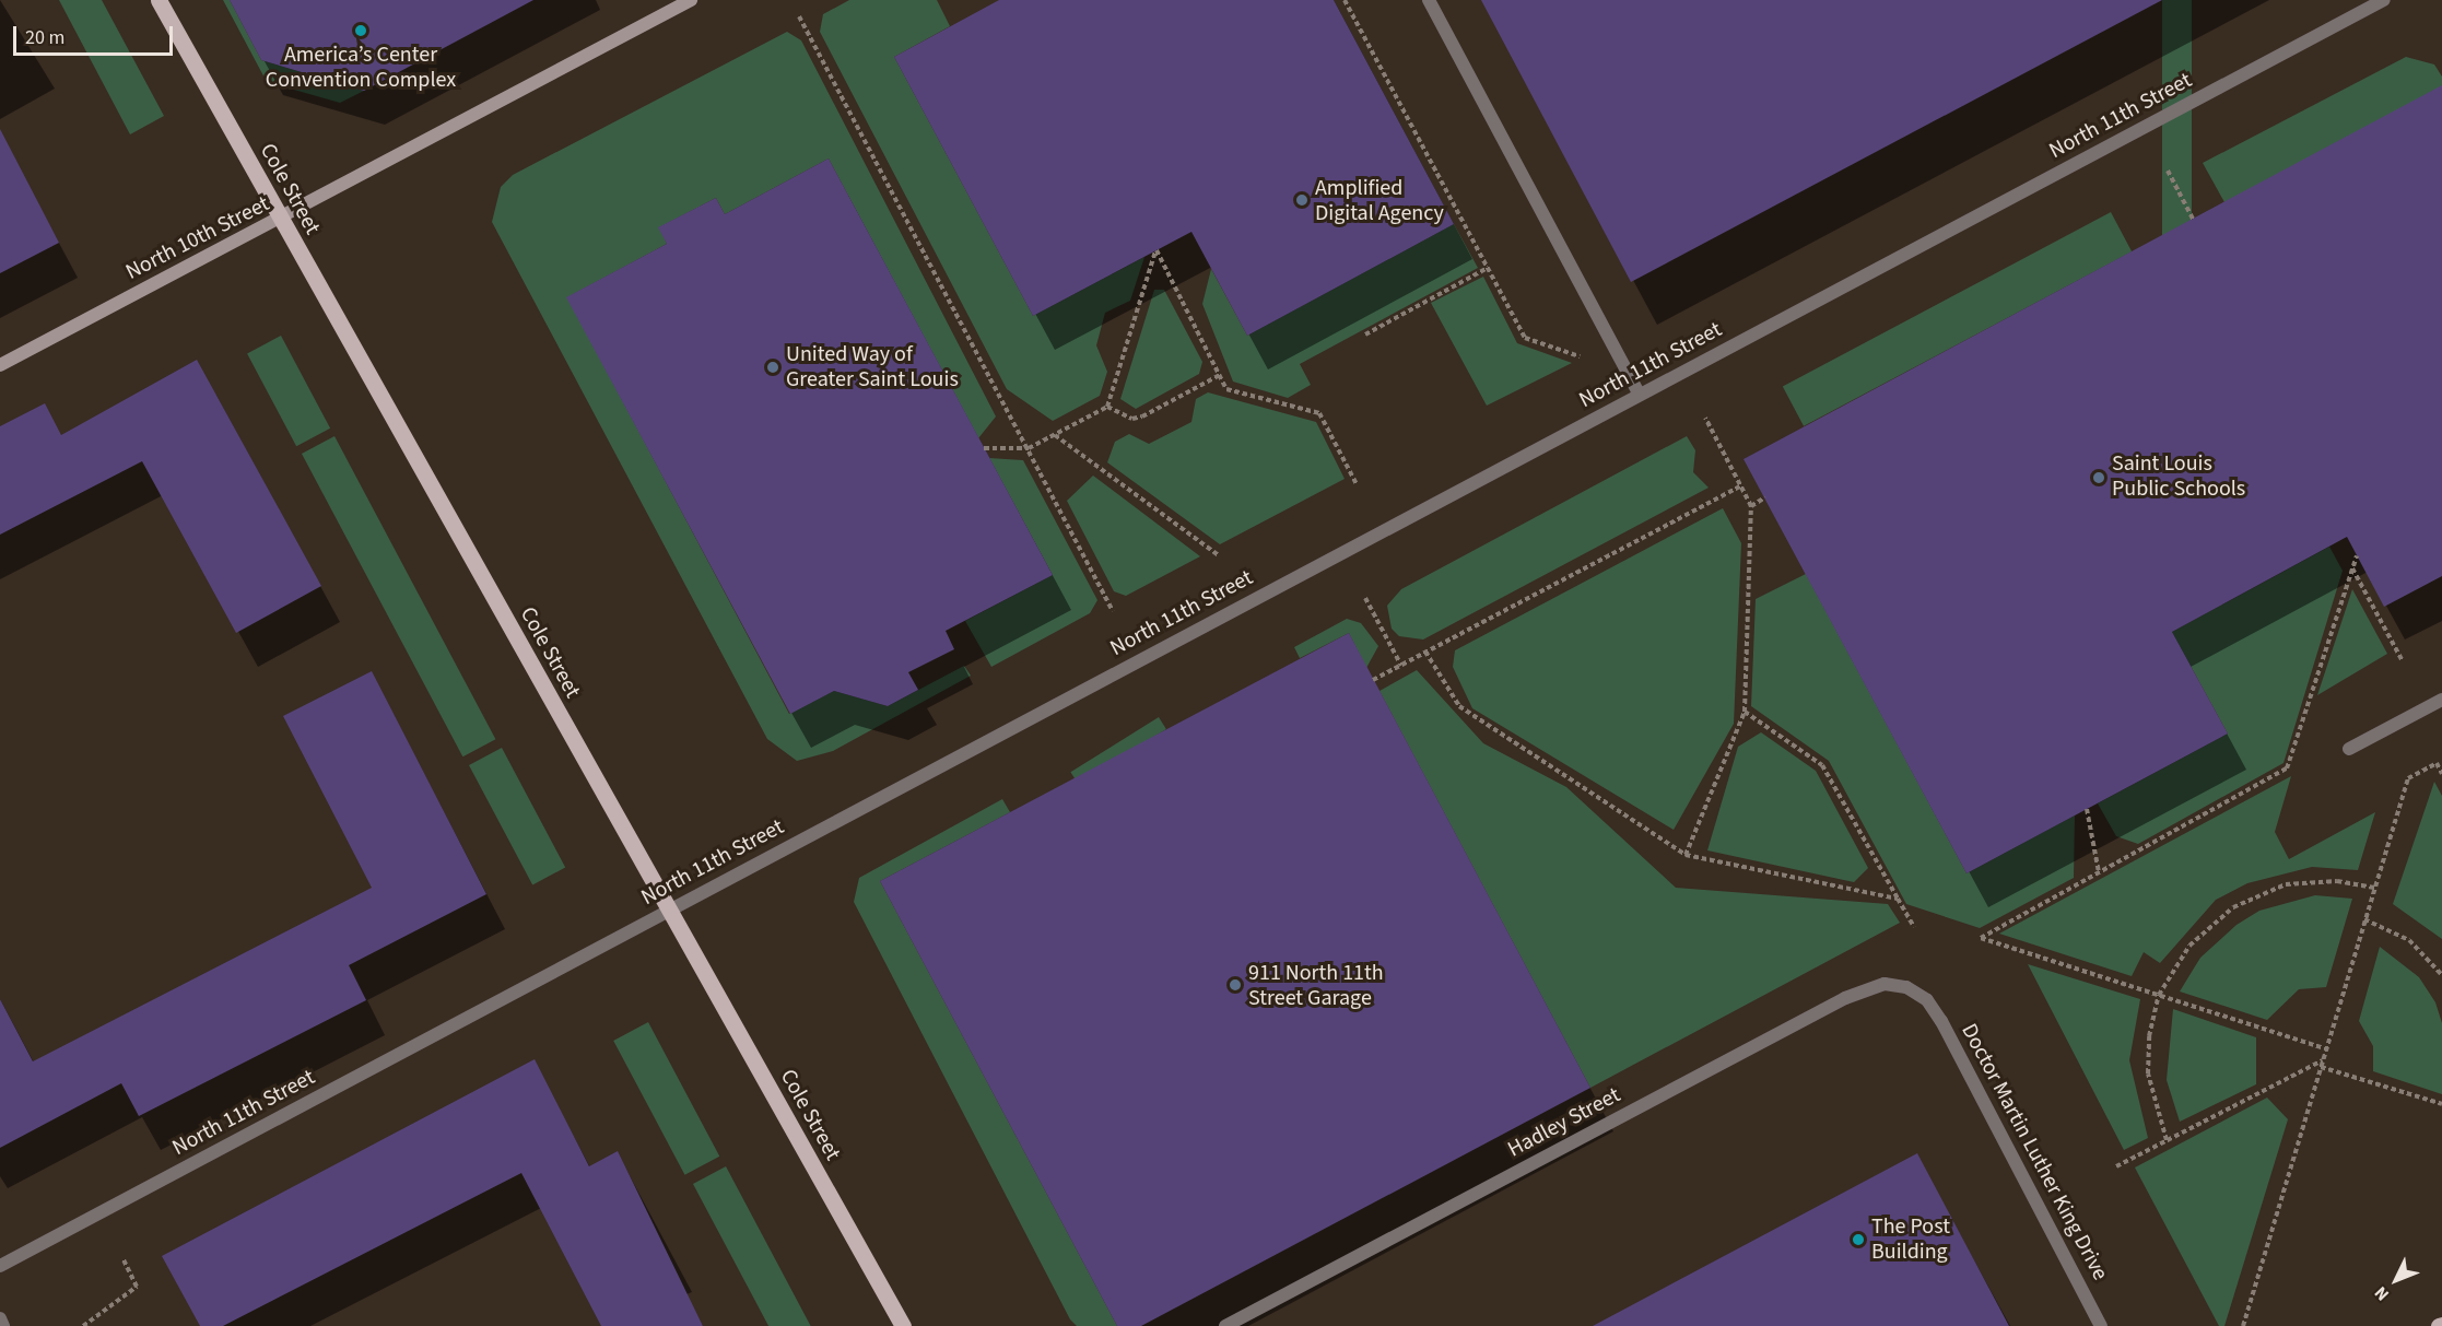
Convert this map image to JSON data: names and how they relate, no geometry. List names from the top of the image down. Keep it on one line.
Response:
{"streets":{"main road":["Cole Street"],"street":["North 11th Street","North 10th Street","Hadley Street","Doctor Martin Luther King Drive"]},"crossings":[["North 11th Street","Cole Street"],["Cole Street","North 10th Street"],["Hadley Street","Doctor Martin Luther King Drive"]],"places":["America’s Center Convention Complex","Amplified Digital Agency","United Way of Greater Saint Louis","Saint Louis Public Schools","911 North 11th Street Garage","The Post Building"],"scale_bar":"20 m","north":"bottom left"}
